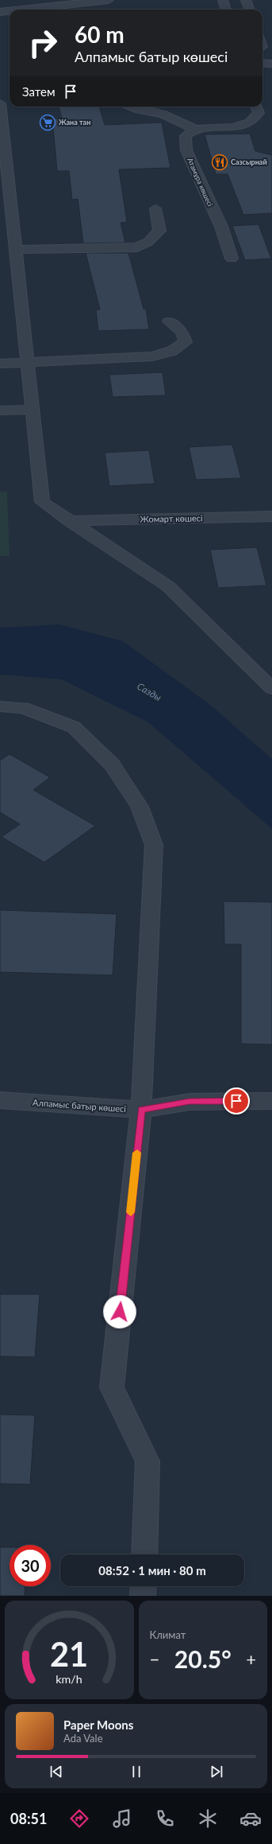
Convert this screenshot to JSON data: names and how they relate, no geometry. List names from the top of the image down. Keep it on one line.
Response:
{"streets":{"street":["Атамұра көшесі","Жомарт көшесі","Алпамыс батыр көшесі"]},"water":["Сазды"],"places":{"supermarket":["Жана тан"],"restaurant":["Сазсырнай"]},"page":{"turn":["60 m","Алпамыс батыр көшесі"],"then":"Затем","limit":"30","trip":"08:52 · 1 мин · 80 m","tile":"Климат","heat":["−","20.5°","+"],"song":["Paper Moons","Ada Vale"],"tabs":"08:51","gauge":["21","km/h"]}}
